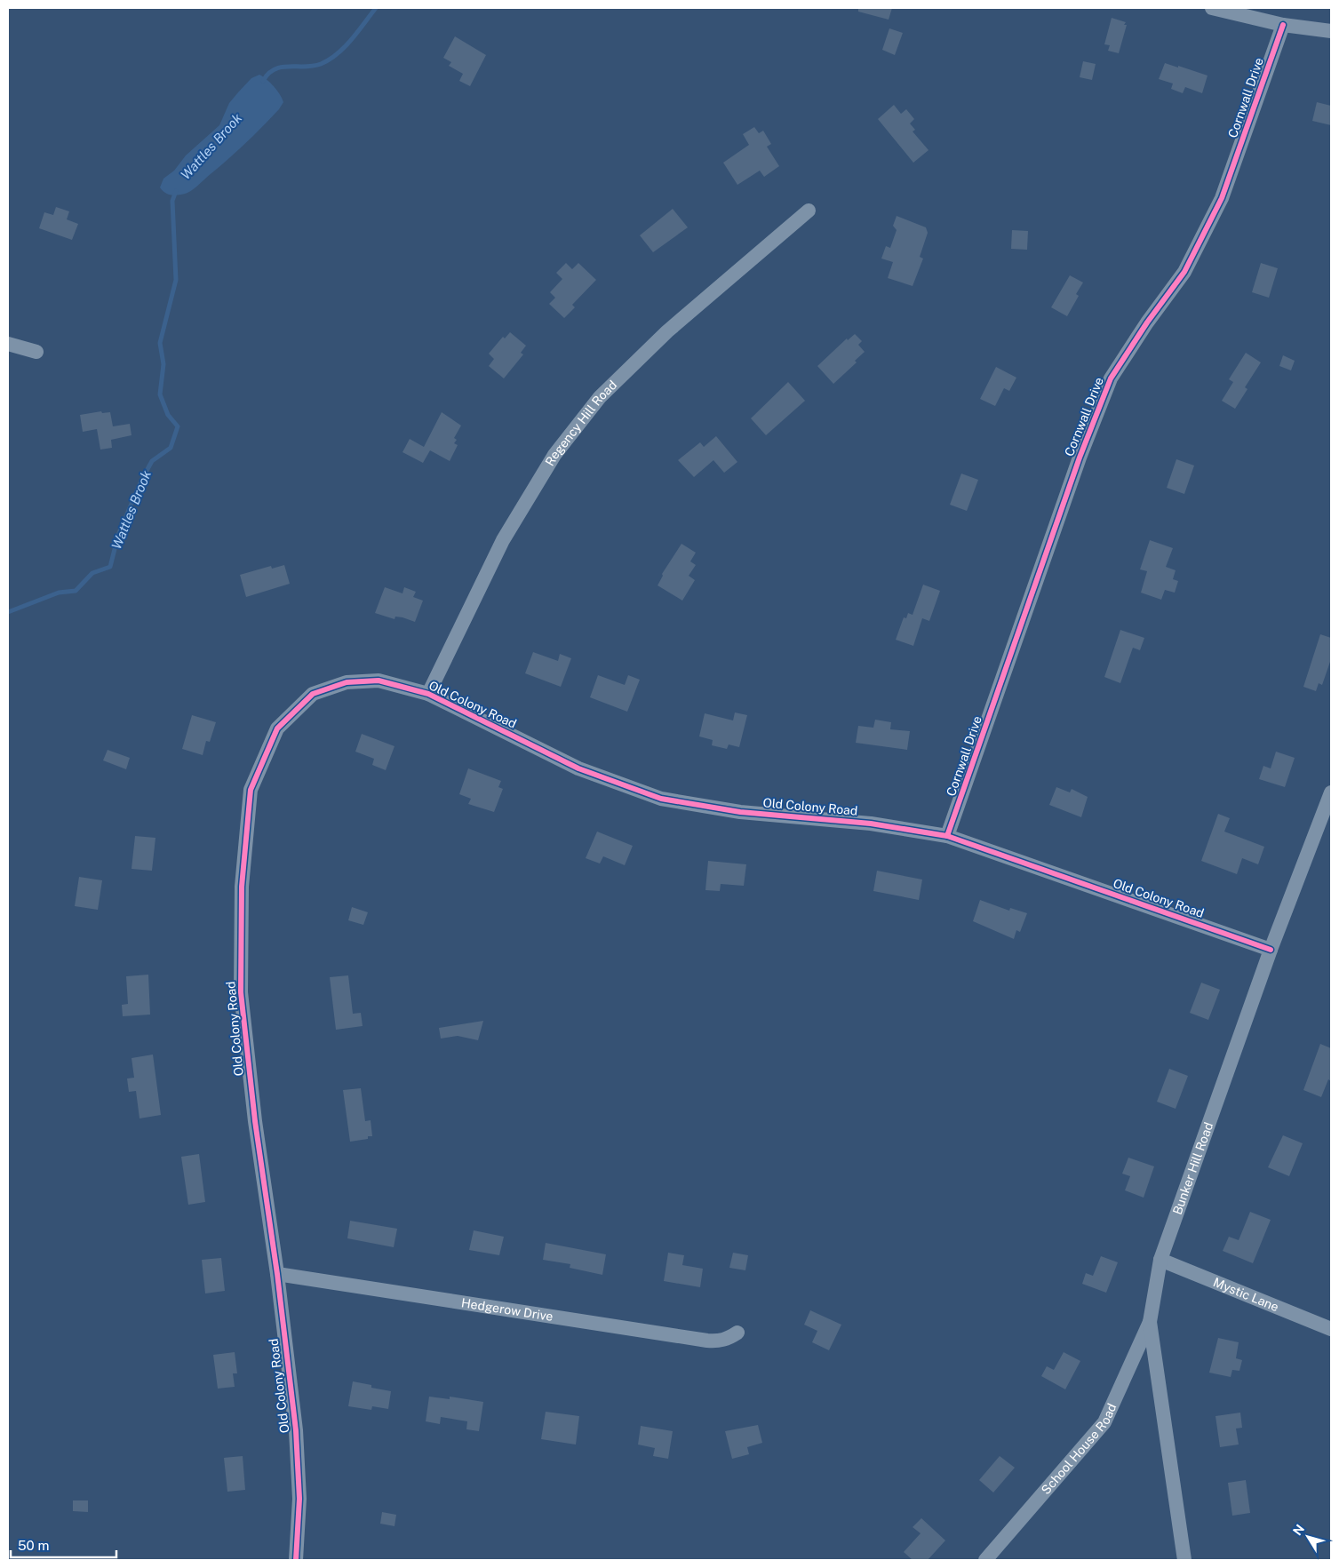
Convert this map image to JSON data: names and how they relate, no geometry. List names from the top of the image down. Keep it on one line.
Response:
{"streets":{"street":["Cornwall Drive","Regency Hill Road","Old Colony Road","Bunker Hill Road","Mystic Lane","Hedgerow Drive","School House Road"]},"crossings":[["Cornwall Drive","Old Colony Road"],["Regency Hill Road","Old Colony Road"],["Old Colony Road","Bunker Hill Road"],["Old Colony Road","Hedgerow Drive"],["Bunker Hill Road","Mystic Lane"],["Bunker Hill Road","School House Road"]],"water":["Wattles Brook"],"scale_bar":"50 m","north":"top left"}
